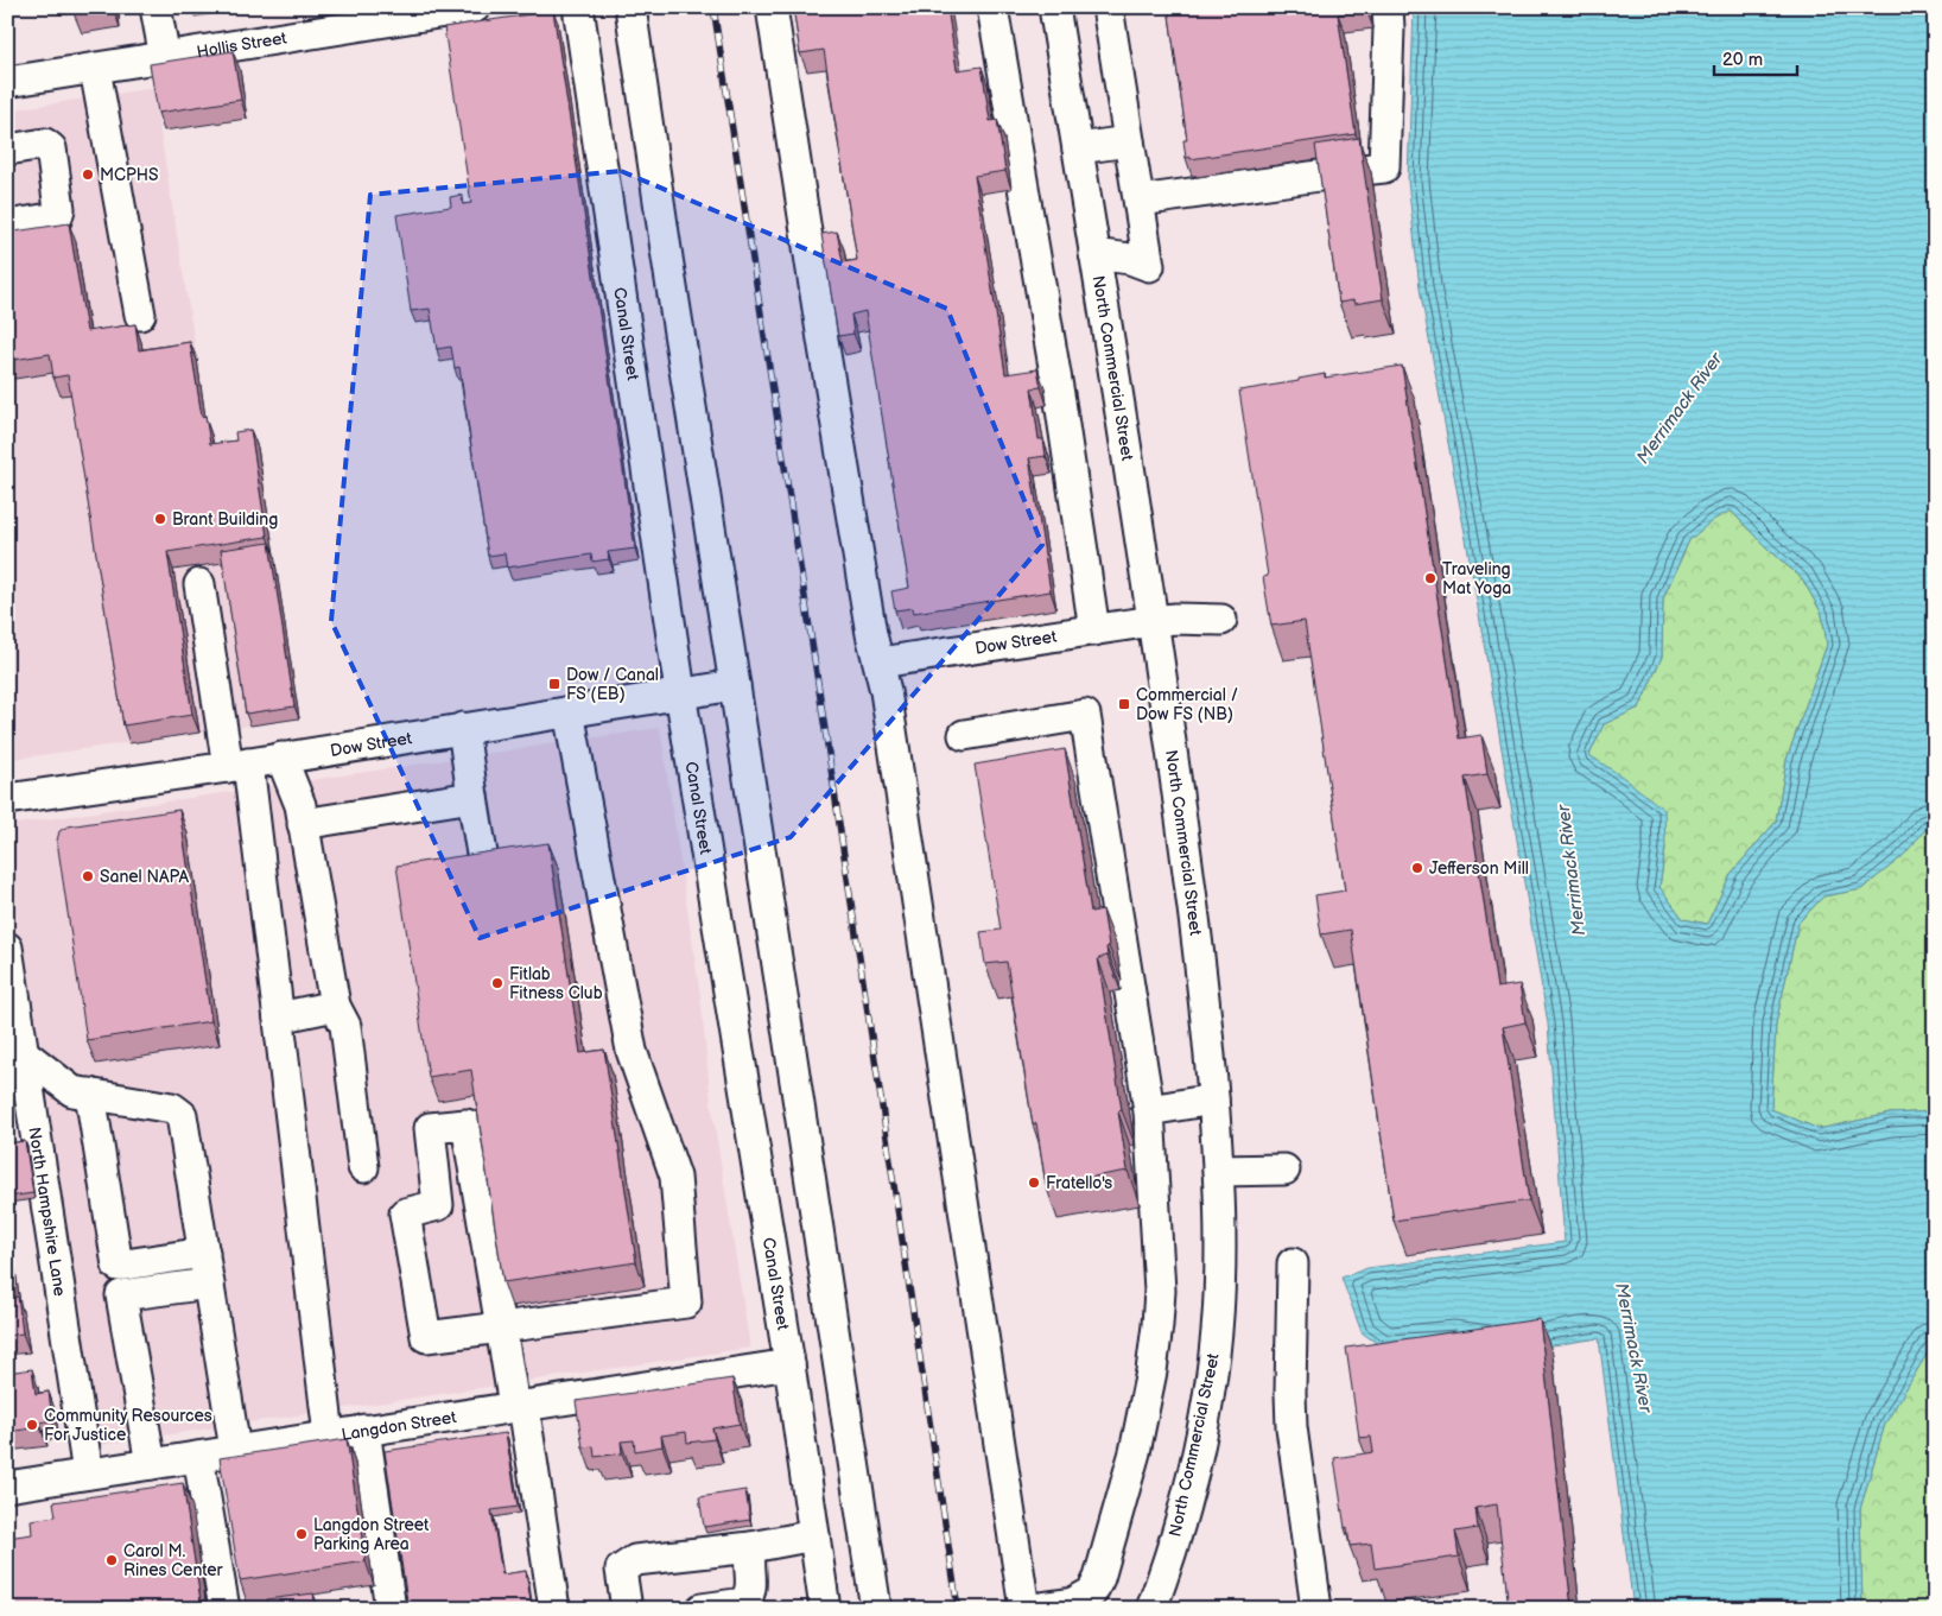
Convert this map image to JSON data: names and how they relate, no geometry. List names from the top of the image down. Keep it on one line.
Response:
{"streets":{"street":["Hollis Street","Canal Street","North Commercial Street","Dow Street","North Hampshire Lane","Langdon Street"]},"crossings":[["Canal Street","Dow Street"],["Canal Street","Langdon Street"],["North Commercial Street","Dow Street"],["North Hampshire Lane","Langdon Street"]],"water":["Merrimack River"],"places":{"other":["MCPHS","Brant Building","Traveling Mat Yoga","Jefferson Mill","Sanel NAPA","Fitlab Fitness Club","Fratello's","Community Resources For Justice","Langdon Street Parking Area","Carol M. Rines Center"],"transit":["Dow / Canal FS (EB)","Commercial / Dow FS (NB)"]},"scale_bar":"20 m"}
